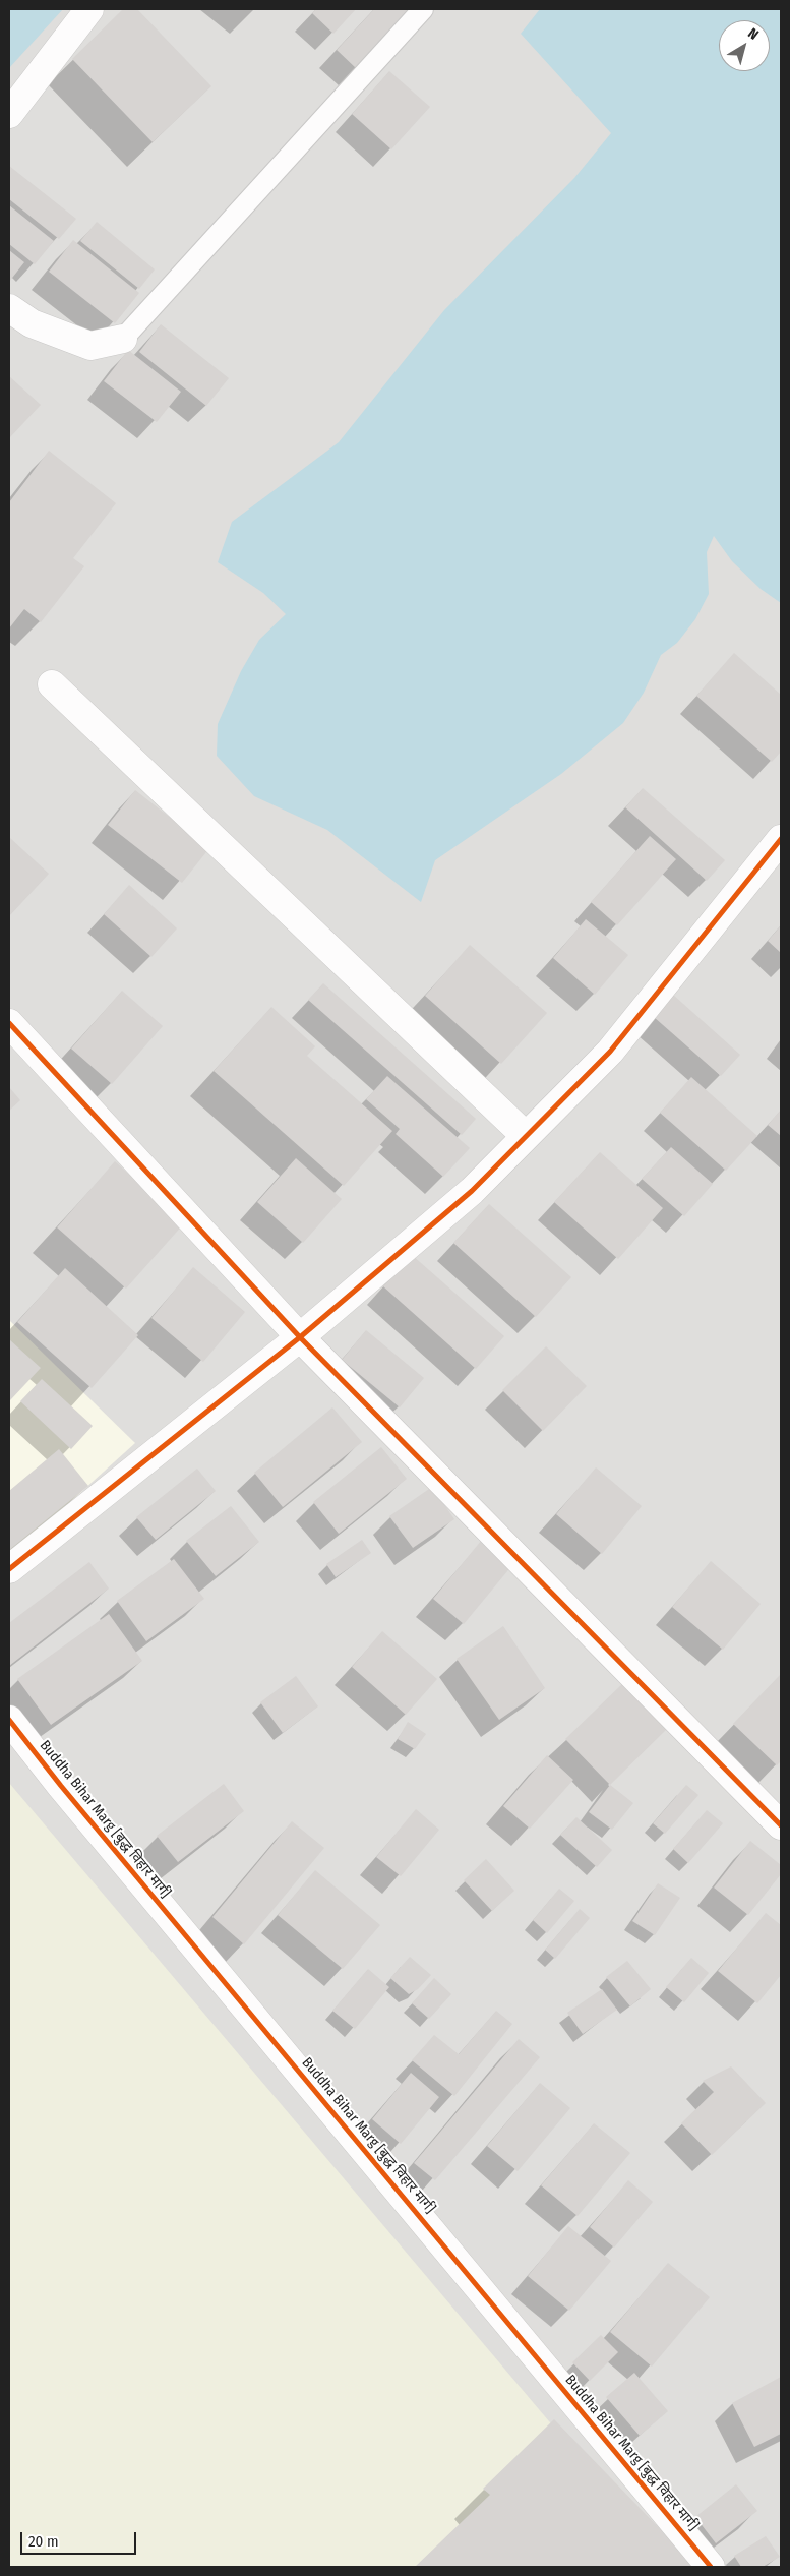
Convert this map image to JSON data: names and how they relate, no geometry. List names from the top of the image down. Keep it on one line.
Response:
{"streets":{"street":["Buddha Bihar Marg [बुद्ध विहार मार्ग]"]},"scale_bar":"20 m","north":"top right"}
